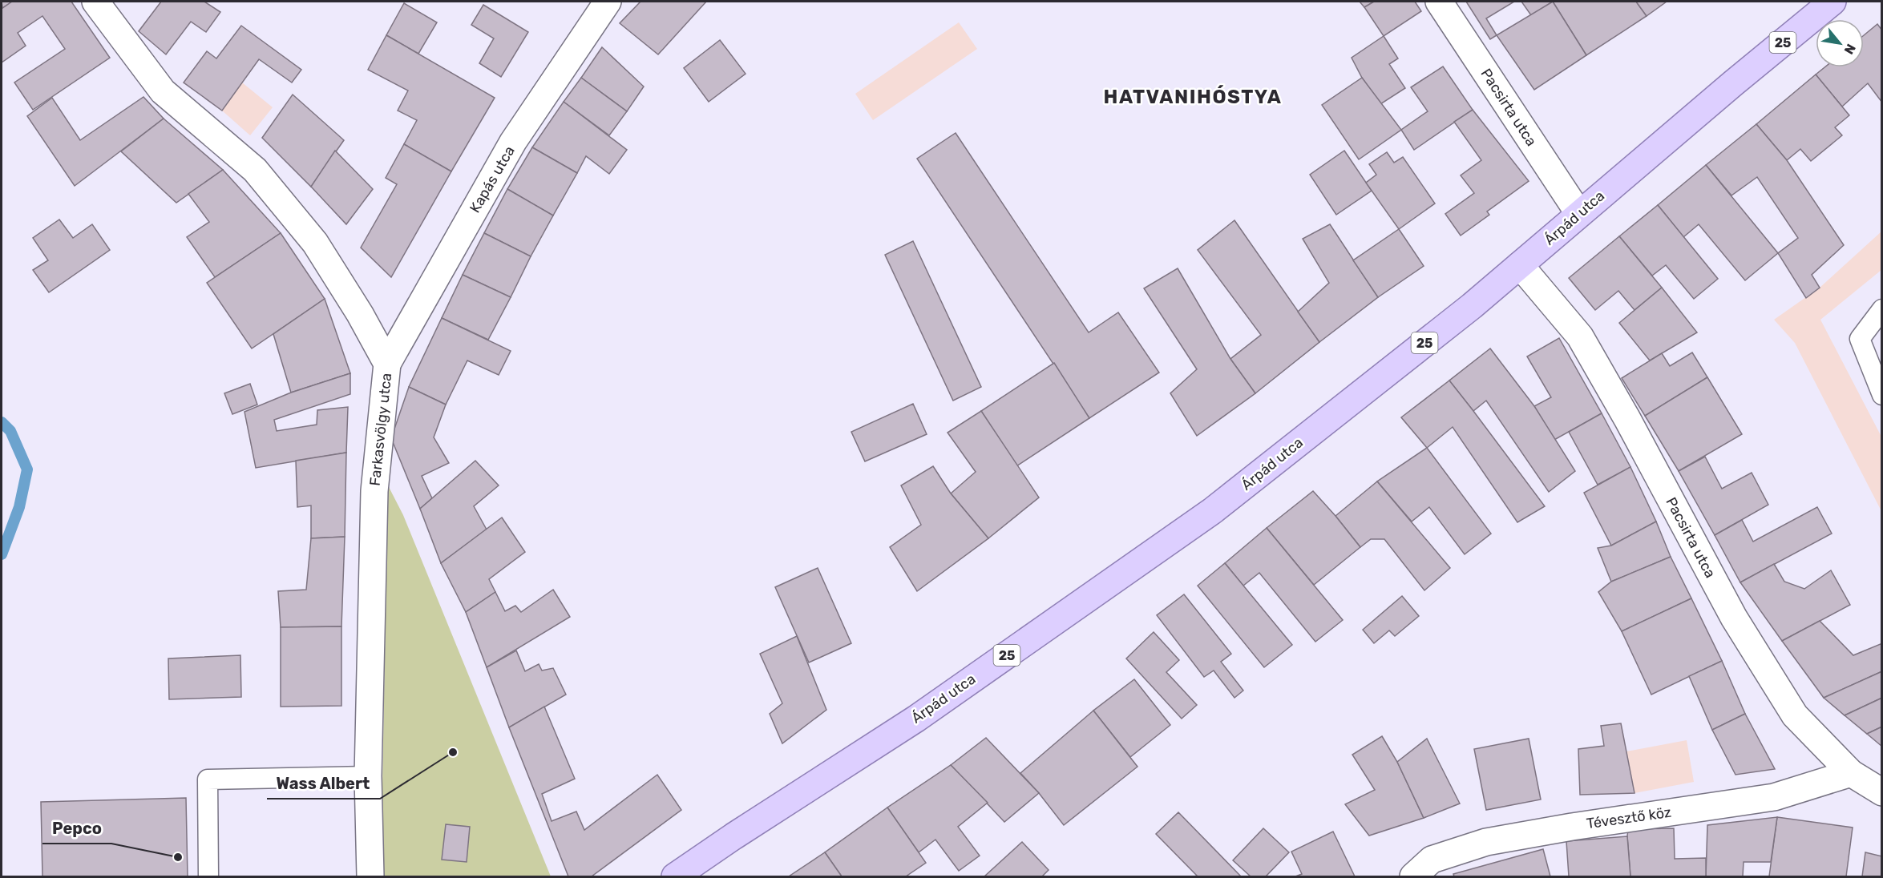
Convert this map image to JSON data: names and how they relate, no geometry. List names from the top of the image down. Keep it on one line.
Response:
{"streets":{"main road":["25","Árpád utca"],"street":["Pacsirta utca","Kapás utca","Farkasvölgy utca","Tévesztő köz"]},"crossings":[["Pacsirta utca","Árpád utca"],["Pacsirta utca","Tévesztő köz"],["Kapás utca","Farkasvölgy utca"]],"districts":["HATVANIHÓSTYA"],"places":["Wass Albert","Pepco"],"north":"bottom right"}
